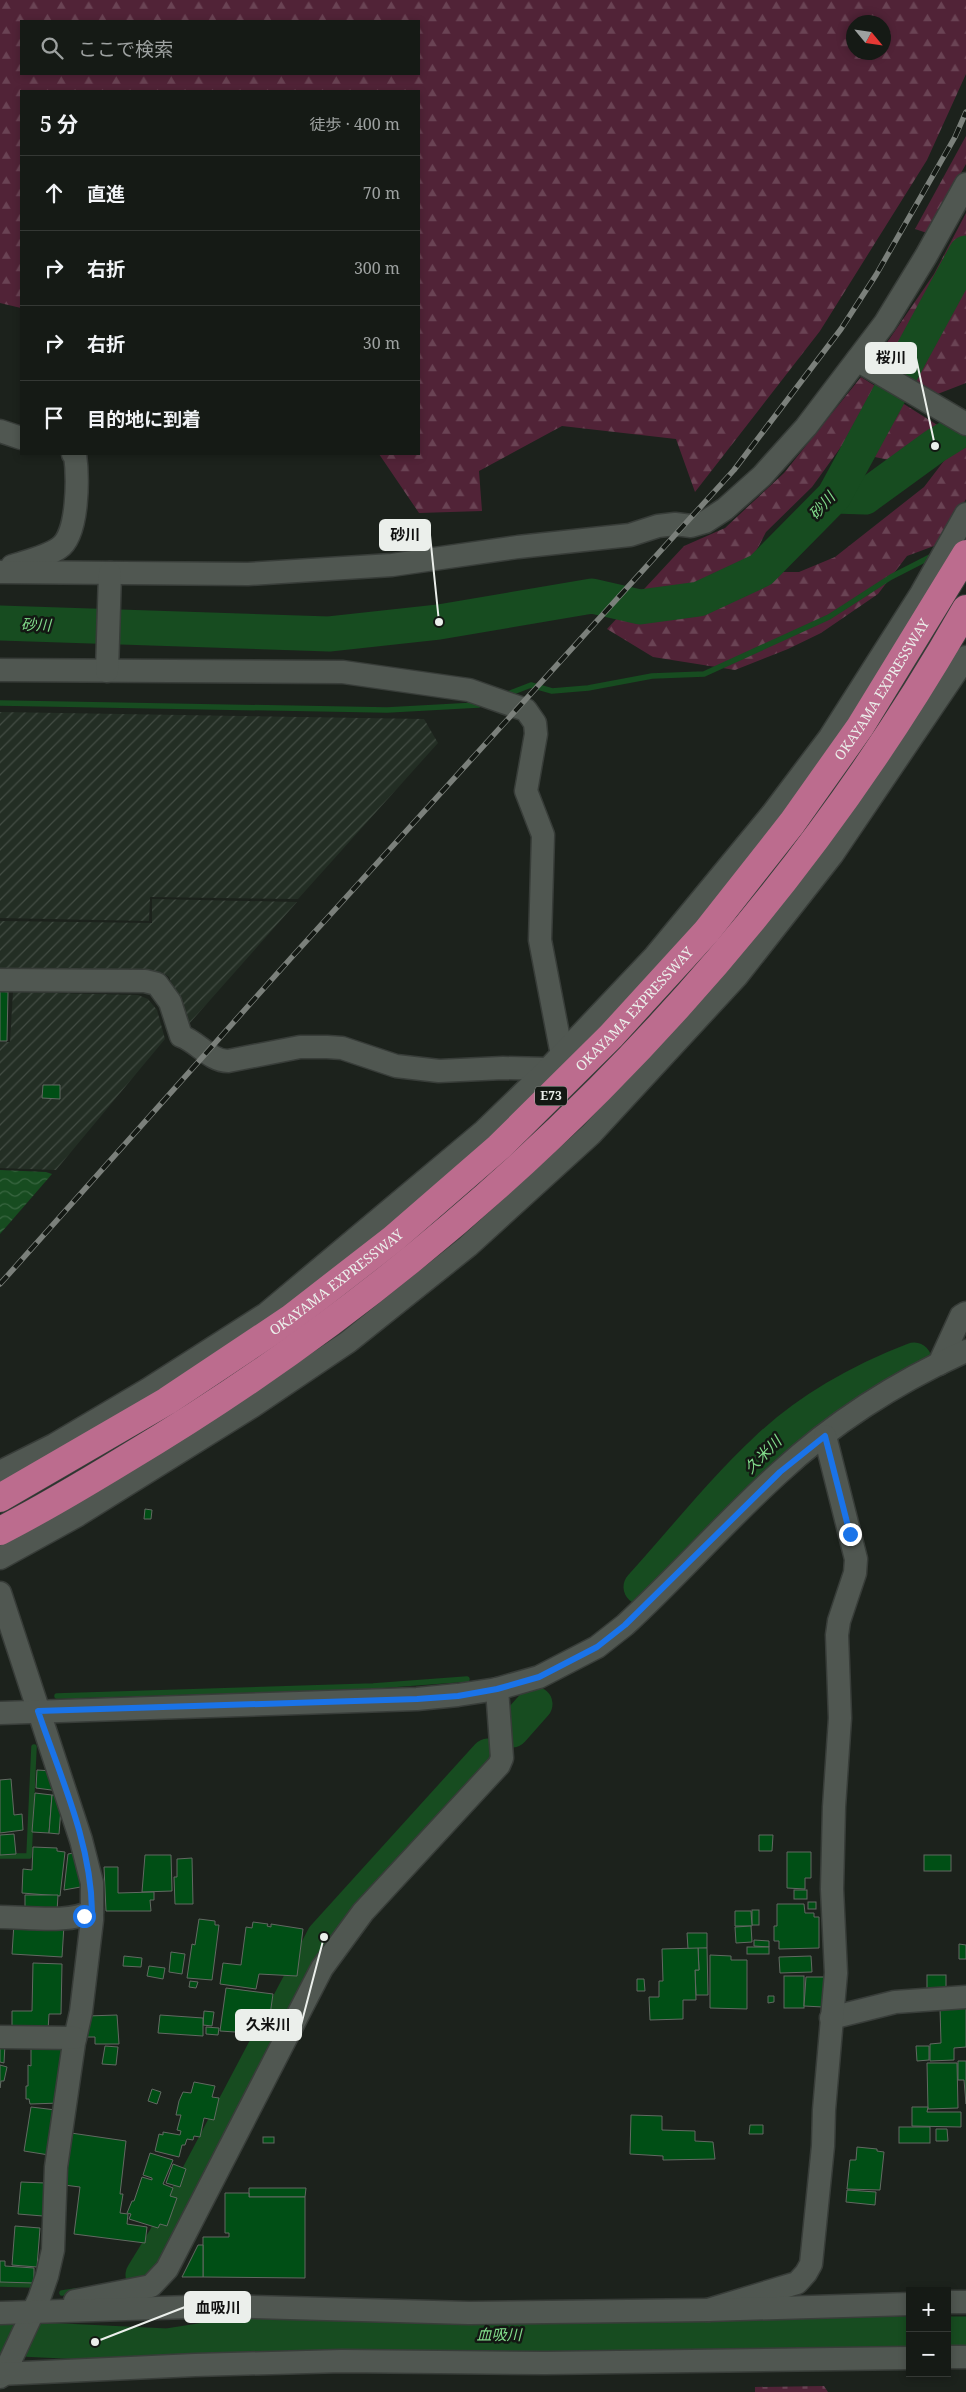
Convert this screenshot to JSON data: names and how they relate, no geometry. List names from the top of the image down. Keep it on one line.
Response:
{"streets":{"highway":["OKAYAMA EXPRESSWAY","E73"]},"water":["砂川","久米川","血吸川"],"places":["桜川","砂川","久米川","血吸川"],"north":"bottom right","page":{"search":"ここで検索","heading":["5 分","徒歩 · 400 m"],"list":[["直進","70 m"],["右折","300 m"],["右折","30 m"],"目的地に到着"],"map_buttons":["+","−"]}}
